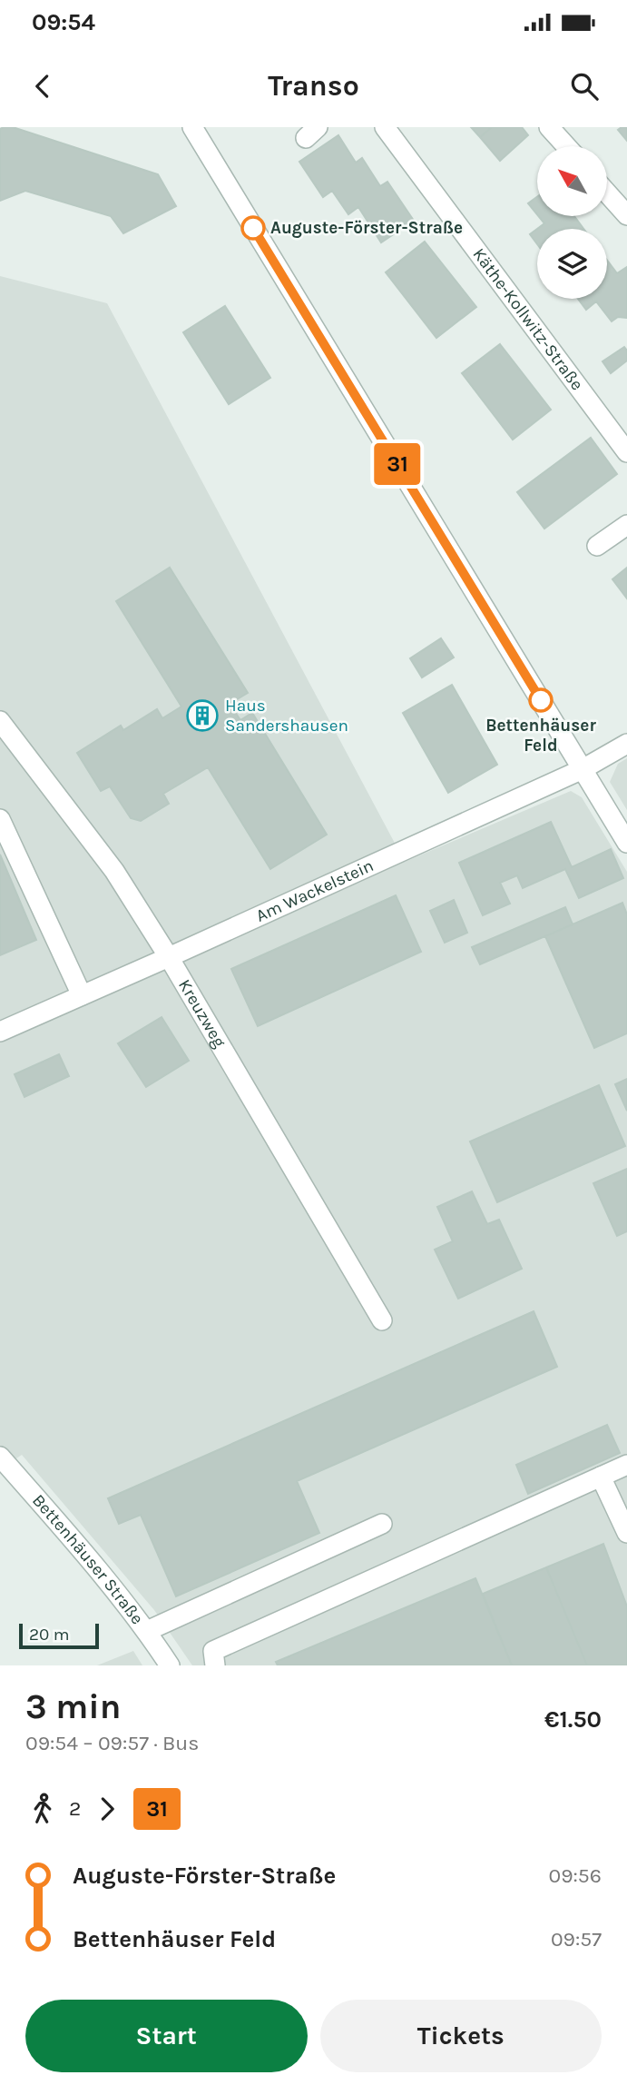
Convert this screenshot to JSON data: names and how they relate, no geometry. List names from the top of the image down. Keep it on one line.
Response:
{"streets":{"street":["Käthe-Kollwitz-Straße","Am Wackelstein","Kreuzweg","Bettenhäuser Straße"]},"crossings":[["Am Wackelstein","Kreuzweg"]],"places":{"other":["Auguste-Förster-Straße","Bettenhäuser Feld"],"building":["Haus Sandershausen"]},"lines":["bus line 31"],"scale_bar":"20 m","north":"top left","page":{"status":"09:54","header":"Transo","on_map":"31","scale":"20 m","heading":["3 min","09:54 – 09:57 · Bus","€1.50"],"legs":["2","31"],"list":[{"name":"Auguste-Förster-Straße","value":"09:56"},{"name":"Bettenhäuser Feld","value":"09:57"}],"buttons":["Start","Tickets"]}}
